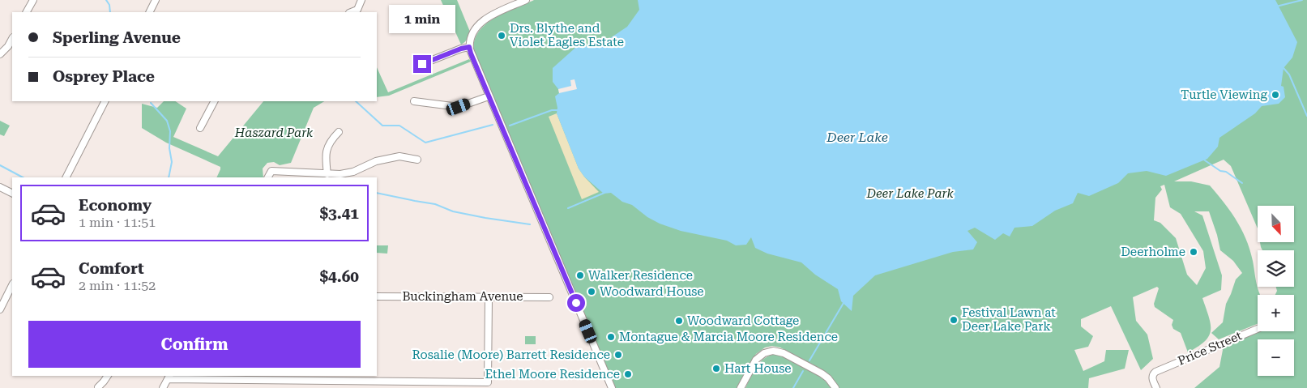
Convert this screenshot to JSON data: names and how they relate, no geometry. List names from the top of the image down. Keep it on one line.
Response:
{"streets":{"street":["Buckingham Avenue","Price Street"]},"water":["Deer Lake"],"parks":["Haszard Park","Deer Lake Park"],"places":["Drs. Blythe and Violet Eagles Estate","Turtle Viewing","Deerholme","Walker Residence","Woodward House","Festival Lawn at Deer Lake Park","Woodward Cottage","Montague & Marcia Moore Residence","Rosalie (Moore) Barrett Residence","Hart House","Ethel Moore Residence"],"north":"bottom right","page":{"bubble":"1 min","banner":["Sperling Avenue","Osprey Place"],"list":[{"name":"Economy","note":"1 min · 11:51","value":"$3.41"},{"name":"Comfort","note":"2 min · 11:52","value":"$4.60"}],"map_buttons":["+","−"],"buttons":"Confirm"}}
